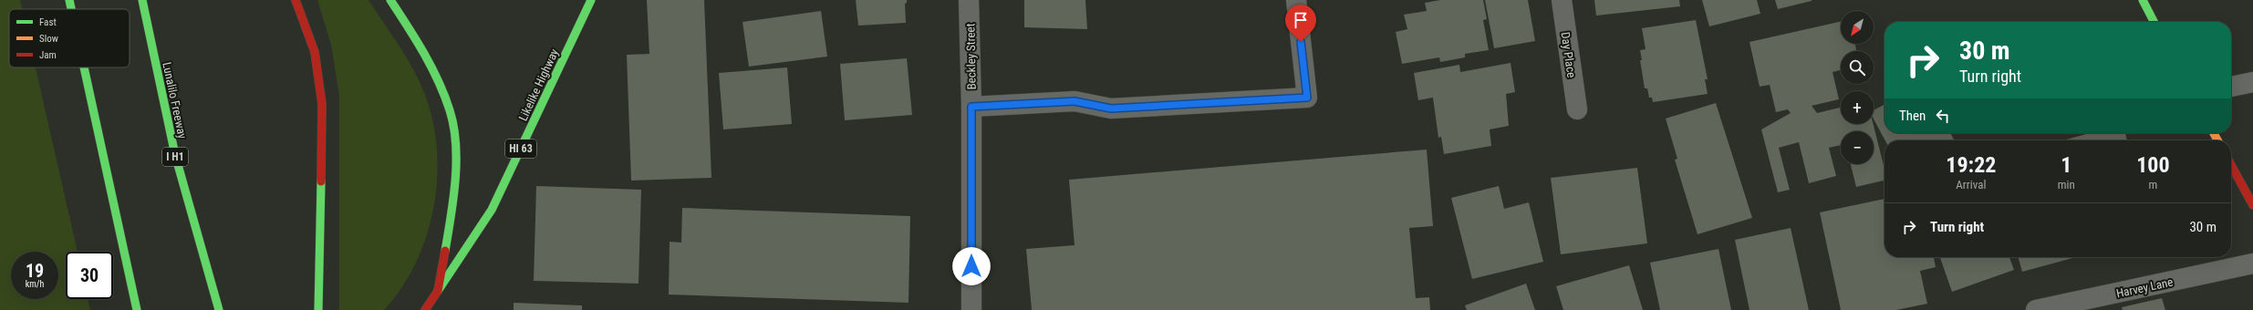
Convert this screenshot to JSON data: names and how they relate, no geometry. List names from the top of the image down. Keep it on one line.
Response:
{"streets":{"main road":["Likelike Highway","Lunalilo Freeway","HI 63","I H1"],"street":["Day Place","Beckley Street","Harvey Lane"]},"legend":["Fast","Slow","Jam"],"north":"bottom left","page":{"map_buttons":["+","−"],"turn":["30 m","Turn right"],"then":"Then","eta":["19:22","Arrival","1","min","100","m"],"list":[{"name":"Turn right","value":"30 m"}],"speed":"19 km/h","limit":"30"}}
